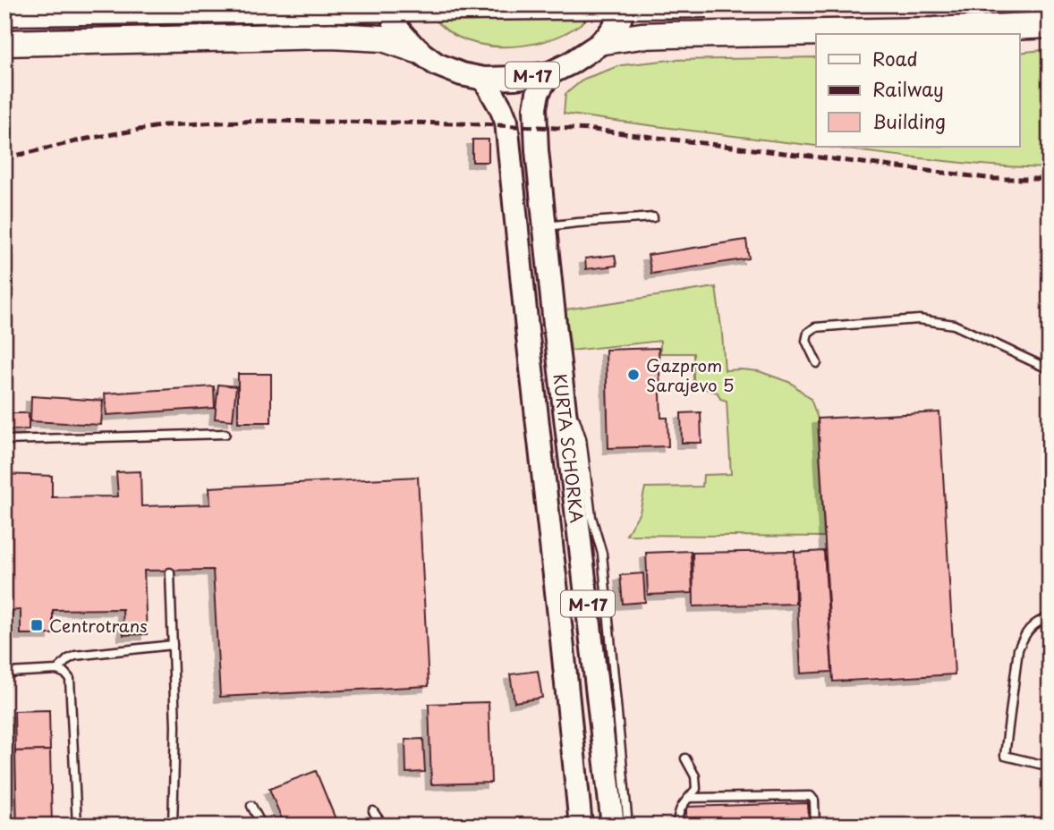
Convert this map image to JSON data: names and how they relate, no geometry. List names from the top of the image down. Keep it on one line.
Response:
{"streets":{"main road":["M-17","KURTA SCHORKA"]},"crossings":[["M-17","KURTA SCHORKA"]],"places":{"other":["Gazprom Sarajevo 5"],"transit":["Centrotrans"]},"legend":["Road","Railway","Building"]}
